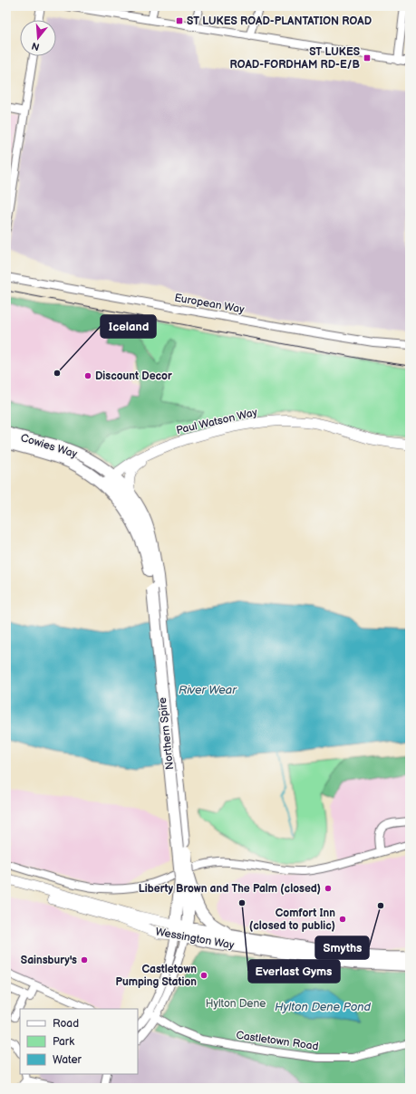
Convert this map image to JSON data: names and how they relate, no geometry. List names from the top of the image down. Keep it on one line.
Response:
{"streets":{"highway":["Cowies Way","Northern Spire","Wessington Way"],"main road":["Paul Watson Way"],"street":["European Way","Castletown Road"]},"crossings":[["Paul Watson Way","Cowies Way"],["Cowies Way","Northern Spire"]],"water":["River Wear","Hylton Dene Pond"],"parks":["Hylton Dene"],"places":{"transit":["ST LUKES ROAD-PLANTATION ROAD","ST LUKES ROAD-FORDHAM RD-E/B"],"other":["Iceland","Discount Decor","Liberty Brown and The Palm (closed)","Everlast Gyms","Smyths","Comfort Inn (closed to public)","Sainsbury's","Castletown Pumping Station"]},"legend":["Road","Park","Water"],"north":"bottom"}
